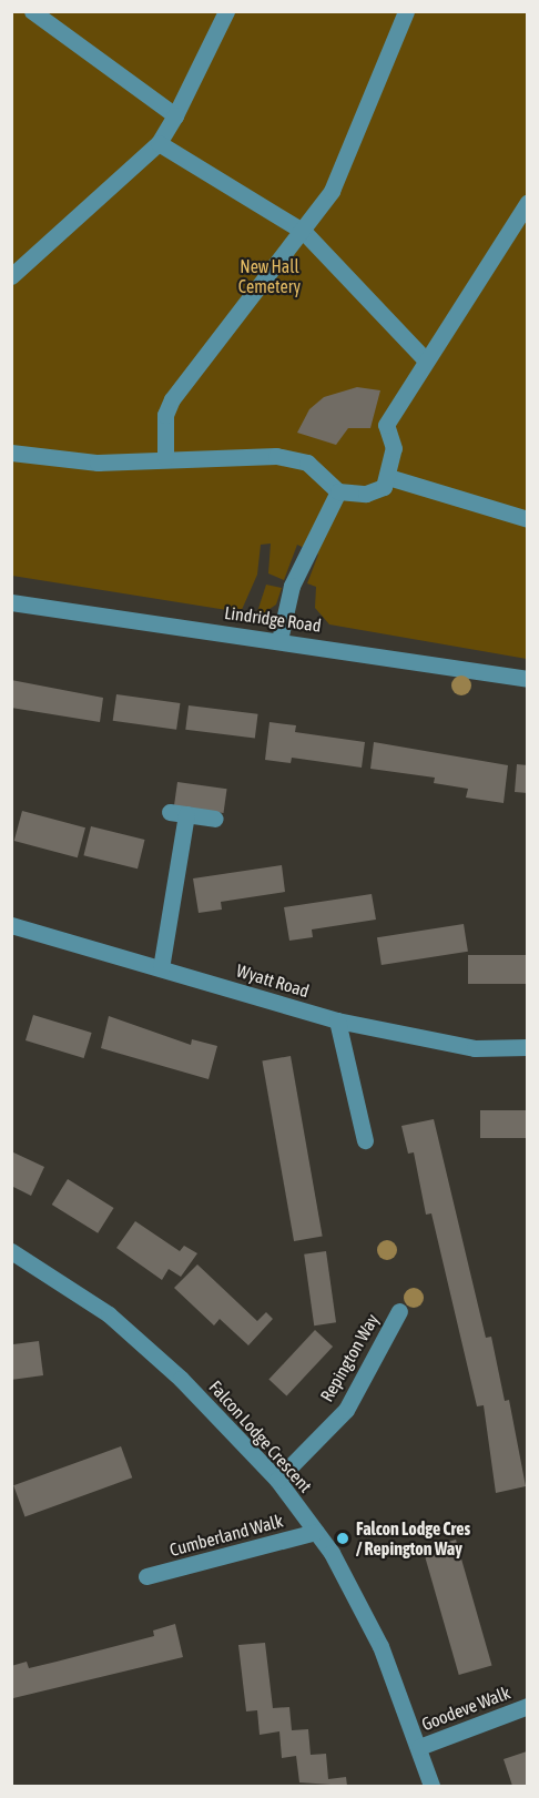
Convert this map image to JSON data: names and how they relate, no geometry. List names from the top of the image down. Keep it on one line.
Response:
{"streets":{"street":["Lindridge Road","Wyatt Road","Repington Way","Falcon Lodge Crescent","Cumberland Walk","Goodeve Walk"]},"crossings":[["Repington Way","Falcon Lodge Crescent"],["Falcon Lodge Crescent","Cumberland Walk"],["Falcon Lodge Crescent","Goodeve Walk"]],"parks":["New Hall Cemetery"],"places":["Falcon Lodge Cres / Repington Way"]}
